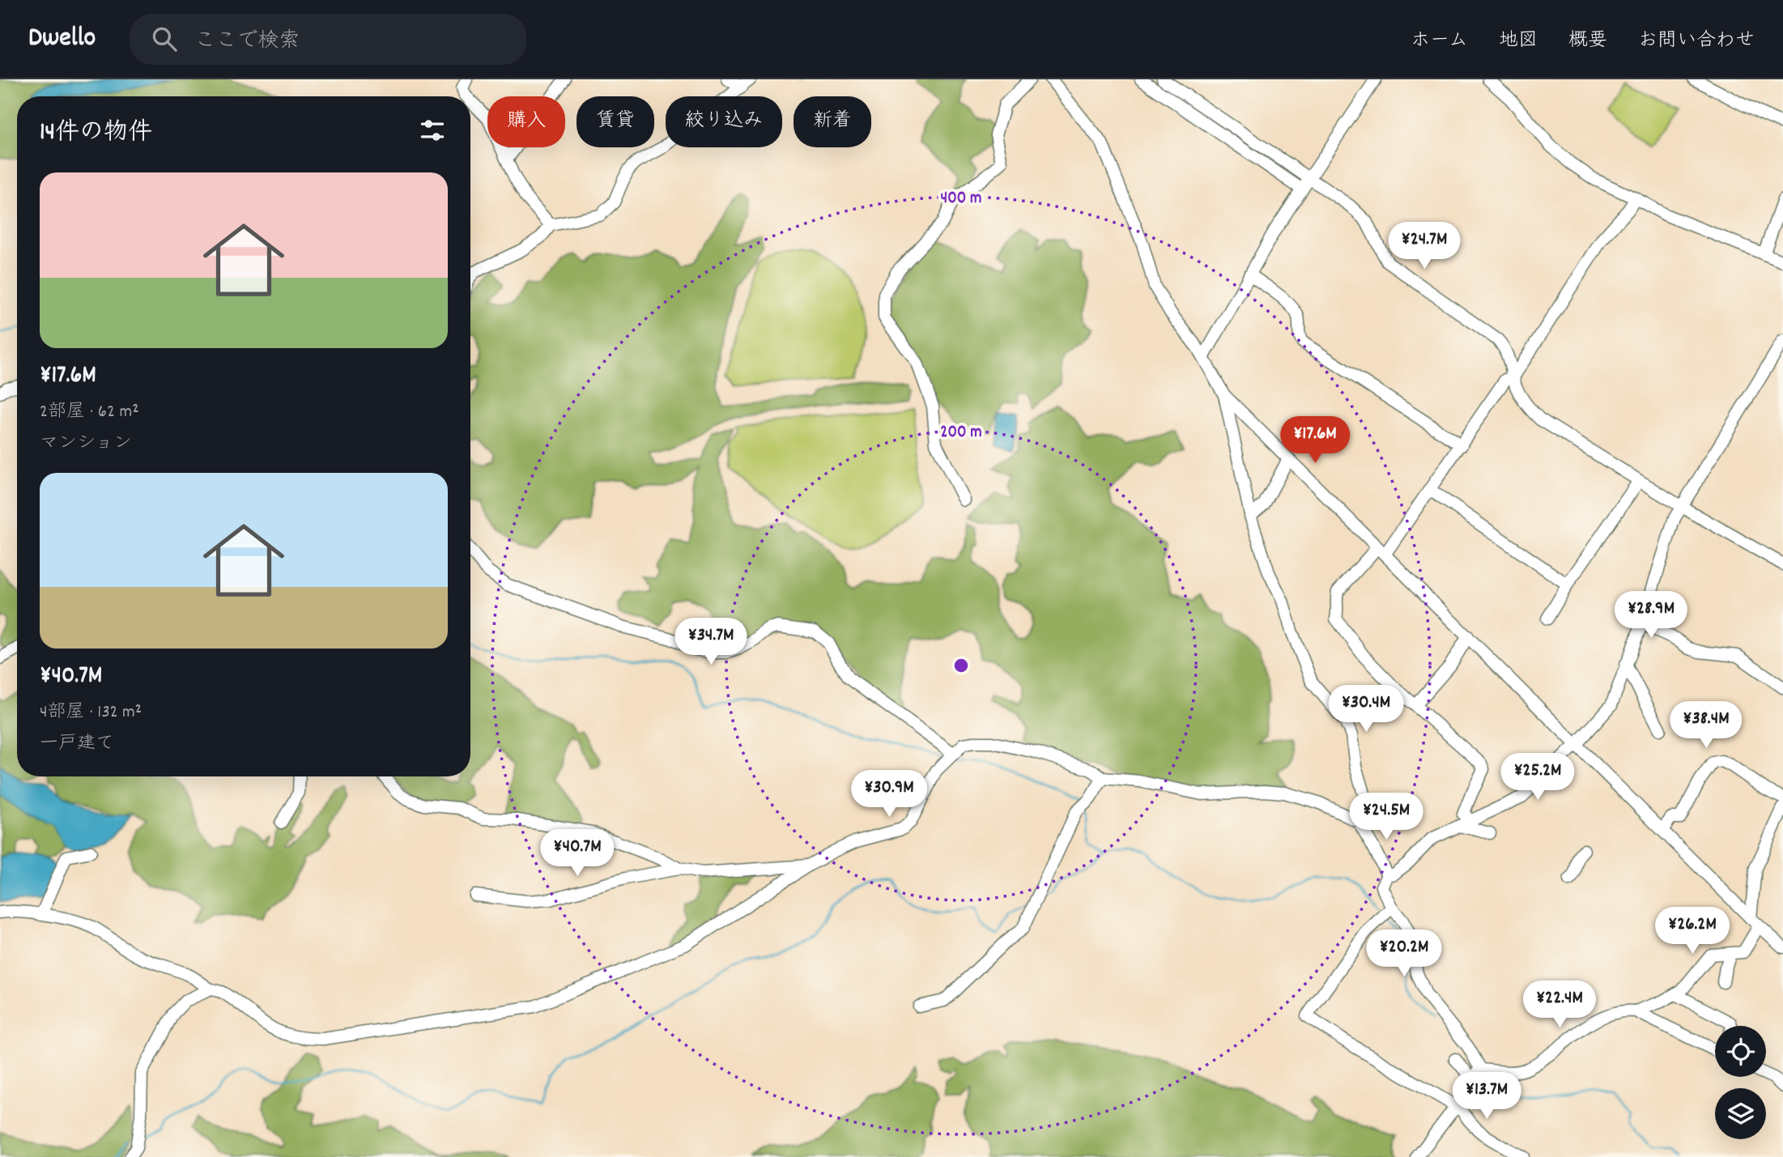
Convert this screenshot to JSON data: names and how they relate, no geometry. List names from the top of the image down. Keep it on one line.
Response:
{"page":{"header":"Dwello","search":"ここで検索","nav":["ホーム","地図","概要","お問い合わせ"],"chip":["購入","賃貸","絞り込み","新着"],"heading":"14件の物件","list":[{"name":"¥17.6M","note":"2部屋 · 62 m² · マンション"},{"name":"¥40.7M","note":"4部屋 · 132 m² · 一戸建て"}],"price":["¥24.7M","¥17.6M","¥28.9M","¥34.7M","¥30.4M","¥38.4M","¥25.2M","¥30.9M","¥24.5M","¥40.7M","¥26.2M","¥20.2M","¥22.4M","¥13.7M"]},"rings":["400 m","200 m"]}
